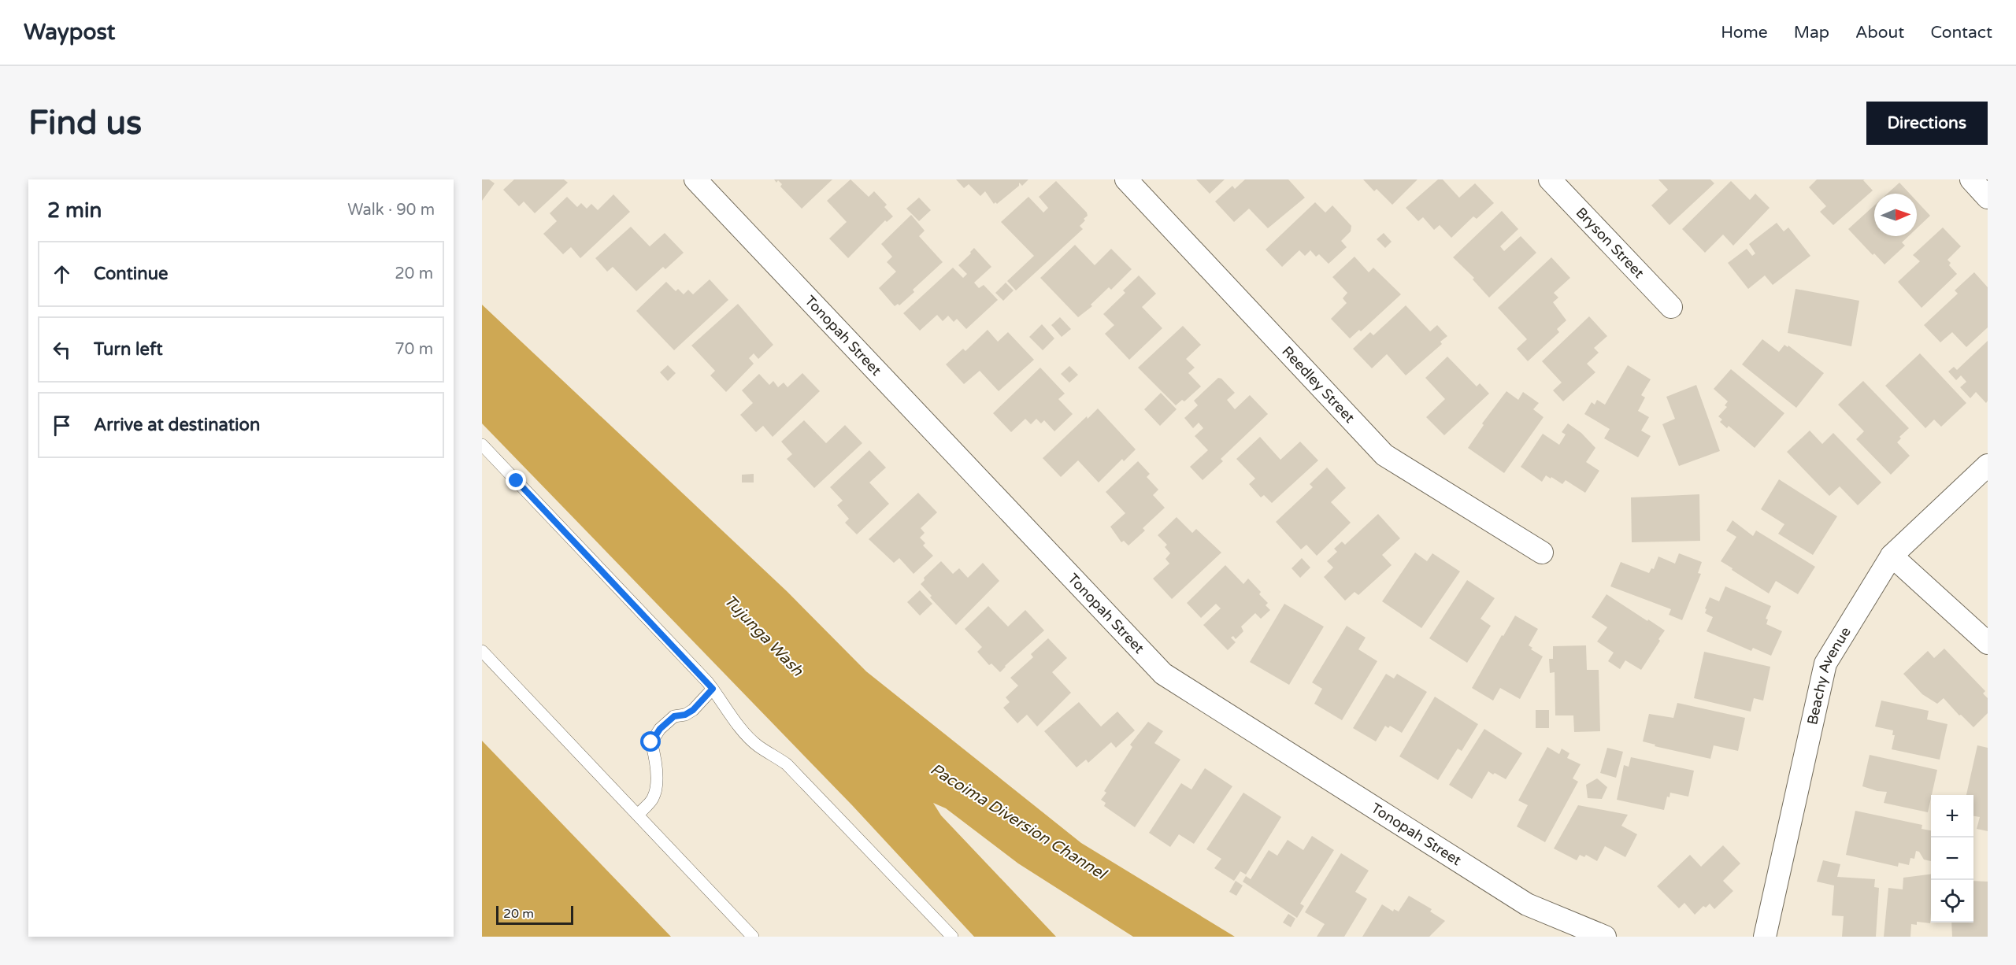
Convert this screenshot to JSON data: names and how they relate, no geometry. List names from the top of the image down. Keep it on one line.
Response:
{"streets":{"street":["Bryson Street","Tonopah Street","Reedley Street","Beachy Avenue"]},"water":["Tujunga Wash","Pacoima Diversion Channel"],"scale_bar":"20 m","north":"right","page":{"header":"Waypost","nav":["Home","Map","About","Contact"],"buttons":"Directions","title":"Find us","heading":["2 min","Walk · 90 m"],"list":[["Continue","20 m"],["Turn left","70 m"],"Arrive at destination"],"map_buttons":["+","−"],"scale":"20 m"}}
